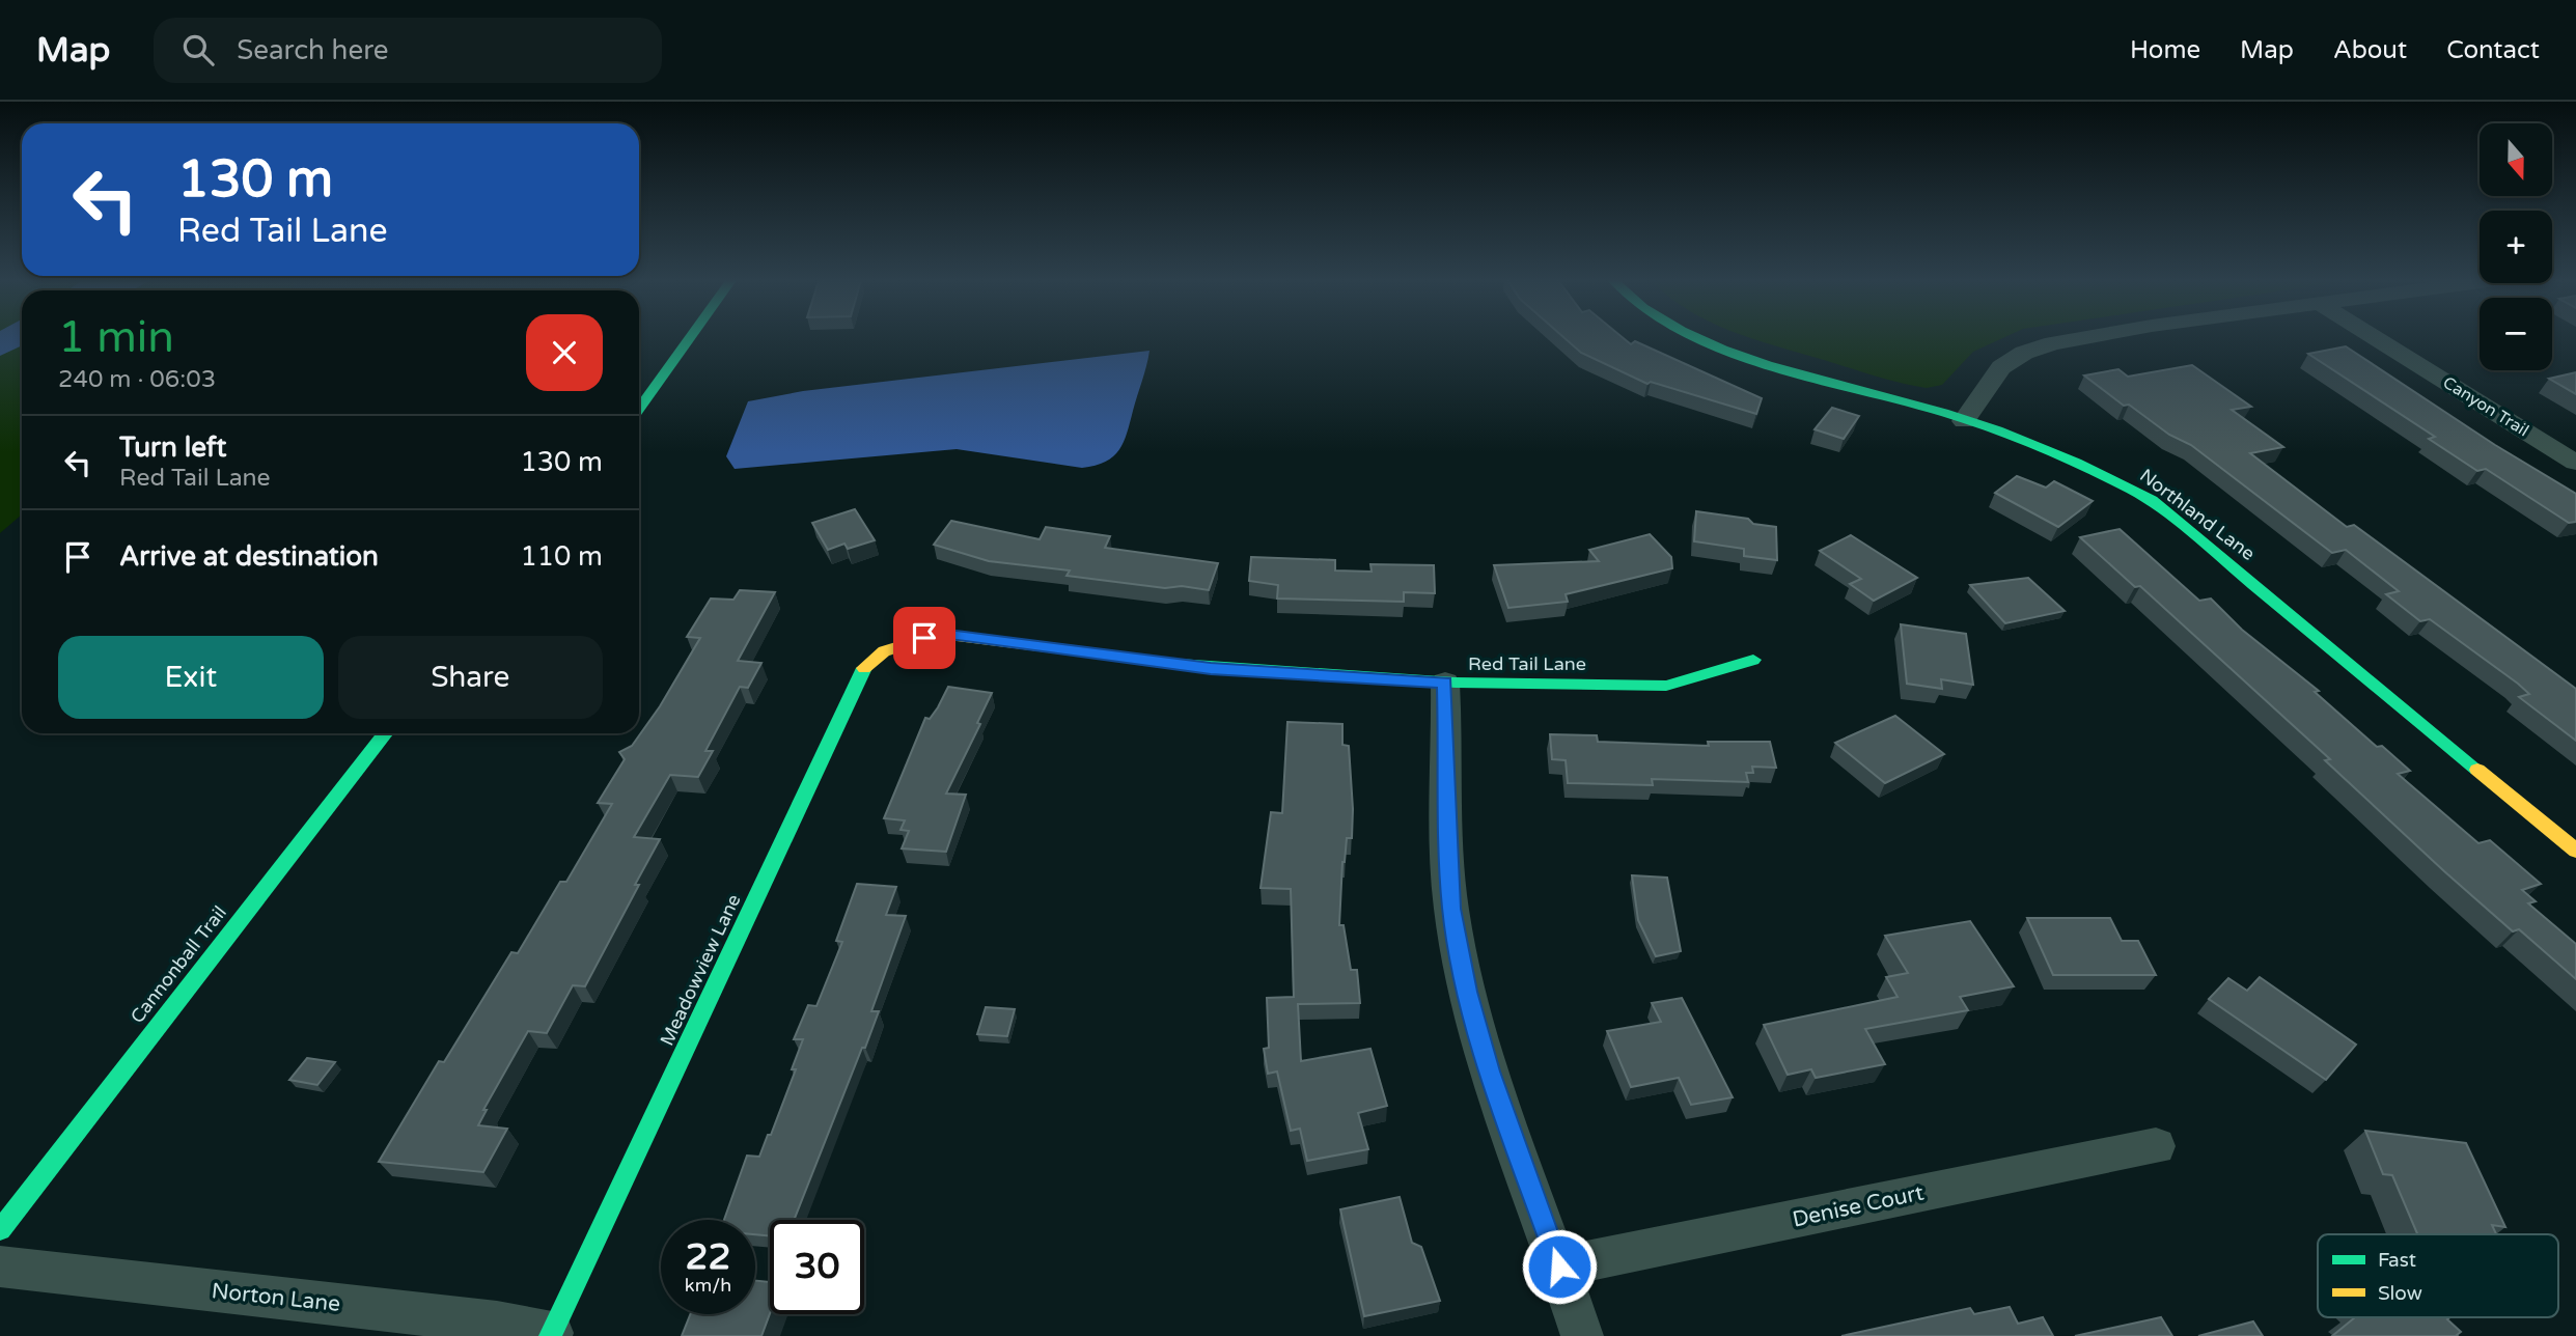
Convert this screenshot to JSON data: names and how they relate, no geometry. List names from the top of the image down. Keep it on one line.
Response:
{"streets":{"street":["Canyon Trail","Northland Lane","Red Tail Lane","Cannonball Trail","Meadowview Lane","Denise Court","Norton Lane"]},"crossings":[["Red Tail Lane","Meadowview Lane"],["Meadowview Lane","Norton Lane"]],"legend":["Fast","Slow"],"north":"bottom","page":{"header":"Map","search":"Search here","nav":["Home","Map","About","Contact"],"map_buttons":["+","−"],"turn":["130 m","Red Tail Lane"],"heading":["1 min","240 m · 06:03"],"list":[{"name":"Turn left","note":"Red Tail Lane","value":"130 m"},{"name":"Arrive at destination","value":"110 m"}],"buttons":["Exit","Share"],"speed":"22 km/h","limit":"30"}}
